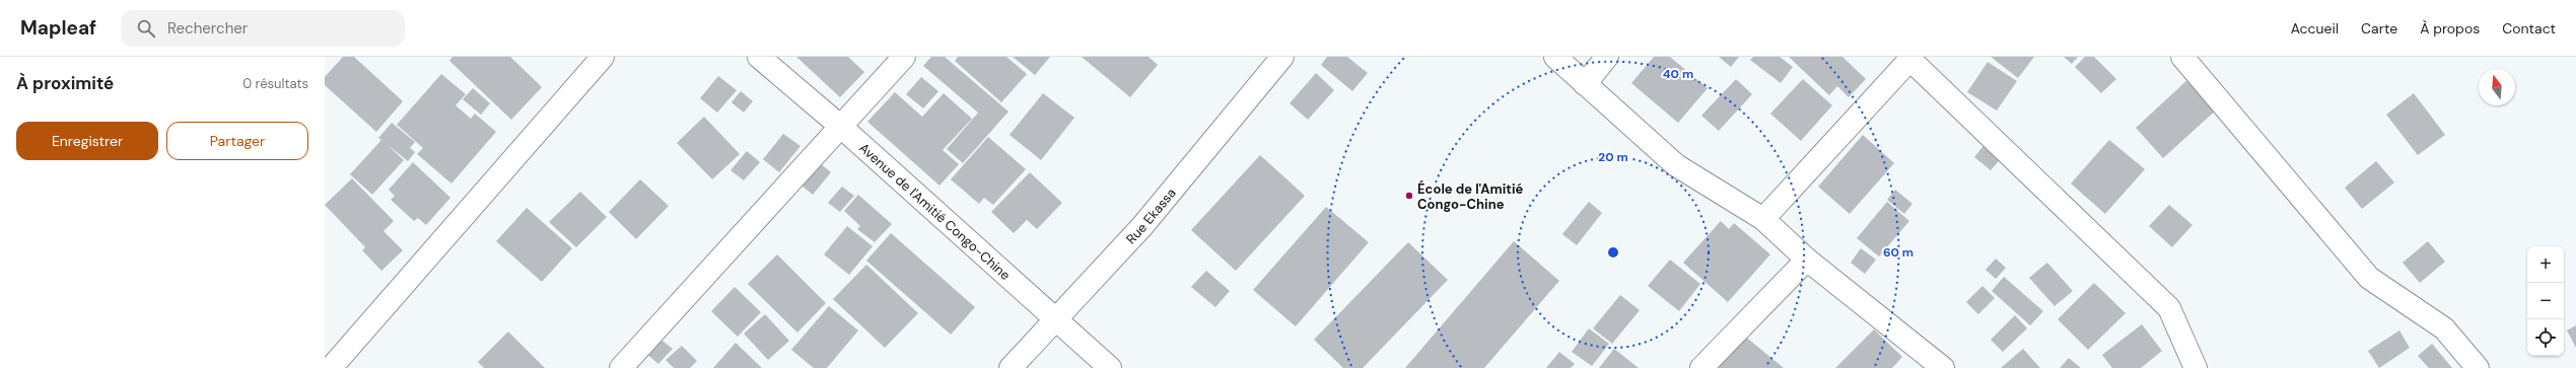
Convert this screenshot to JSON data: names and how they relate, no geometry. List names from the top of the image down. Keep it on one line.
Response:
{"streets":{"street":["Avenue de l'Amitié Congo-Chine","Rue Ekassa"]},"crossings":[["Avenue de l'Amitié Congo-Chine","Rue Ekassa"]],"places":["École de l'Amitié Congo-Chine"],"north":"top","page":{"header":"Mapleaf","search":"Rechercher","nav":["Accueil","Carte","À propos","Contact"],"heading":["À proximité","0 résultats"],"buttons":["Enregistrer","Partager"],"map_buttons":["+","−"]},"rings":["40 m","20 m","60 m"]}
